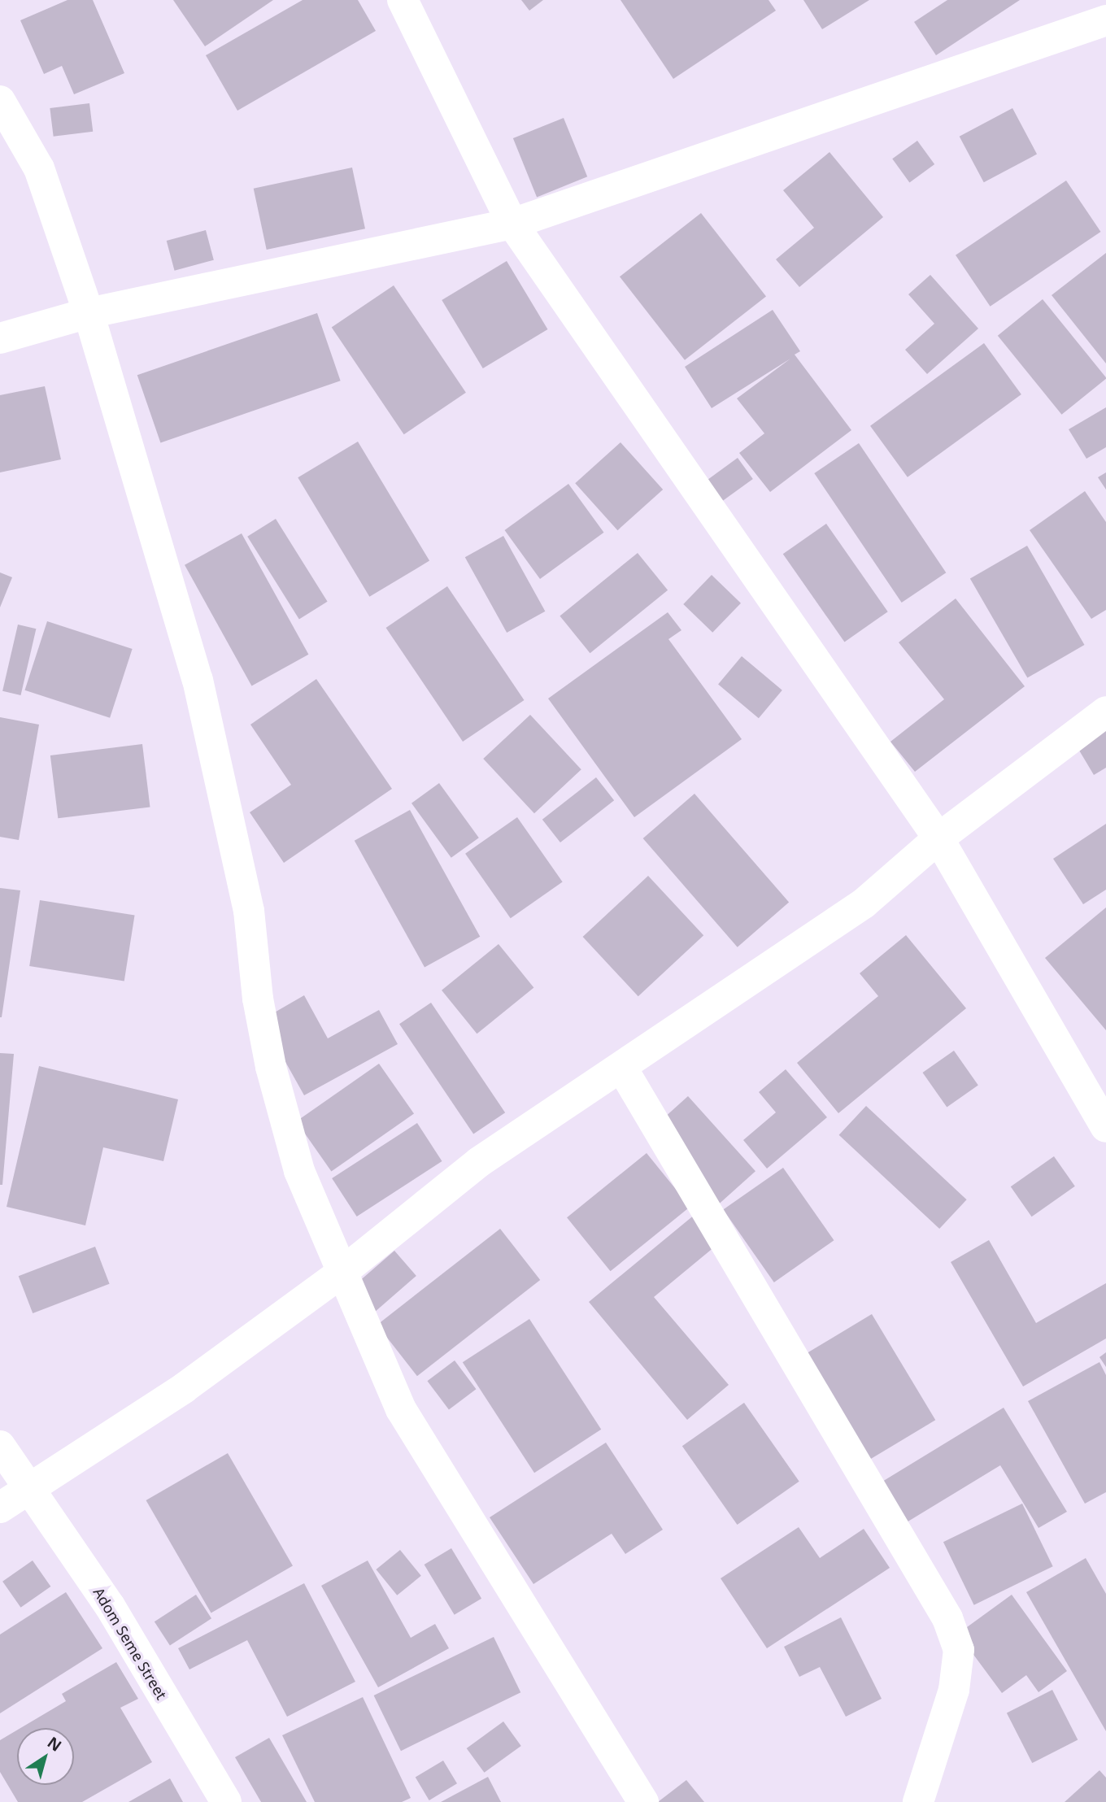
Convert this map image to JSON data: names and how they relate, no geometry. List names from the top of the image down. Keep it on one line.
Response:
{"streets":{"street":["Adom Seme Street"]},"north":"top right"}
